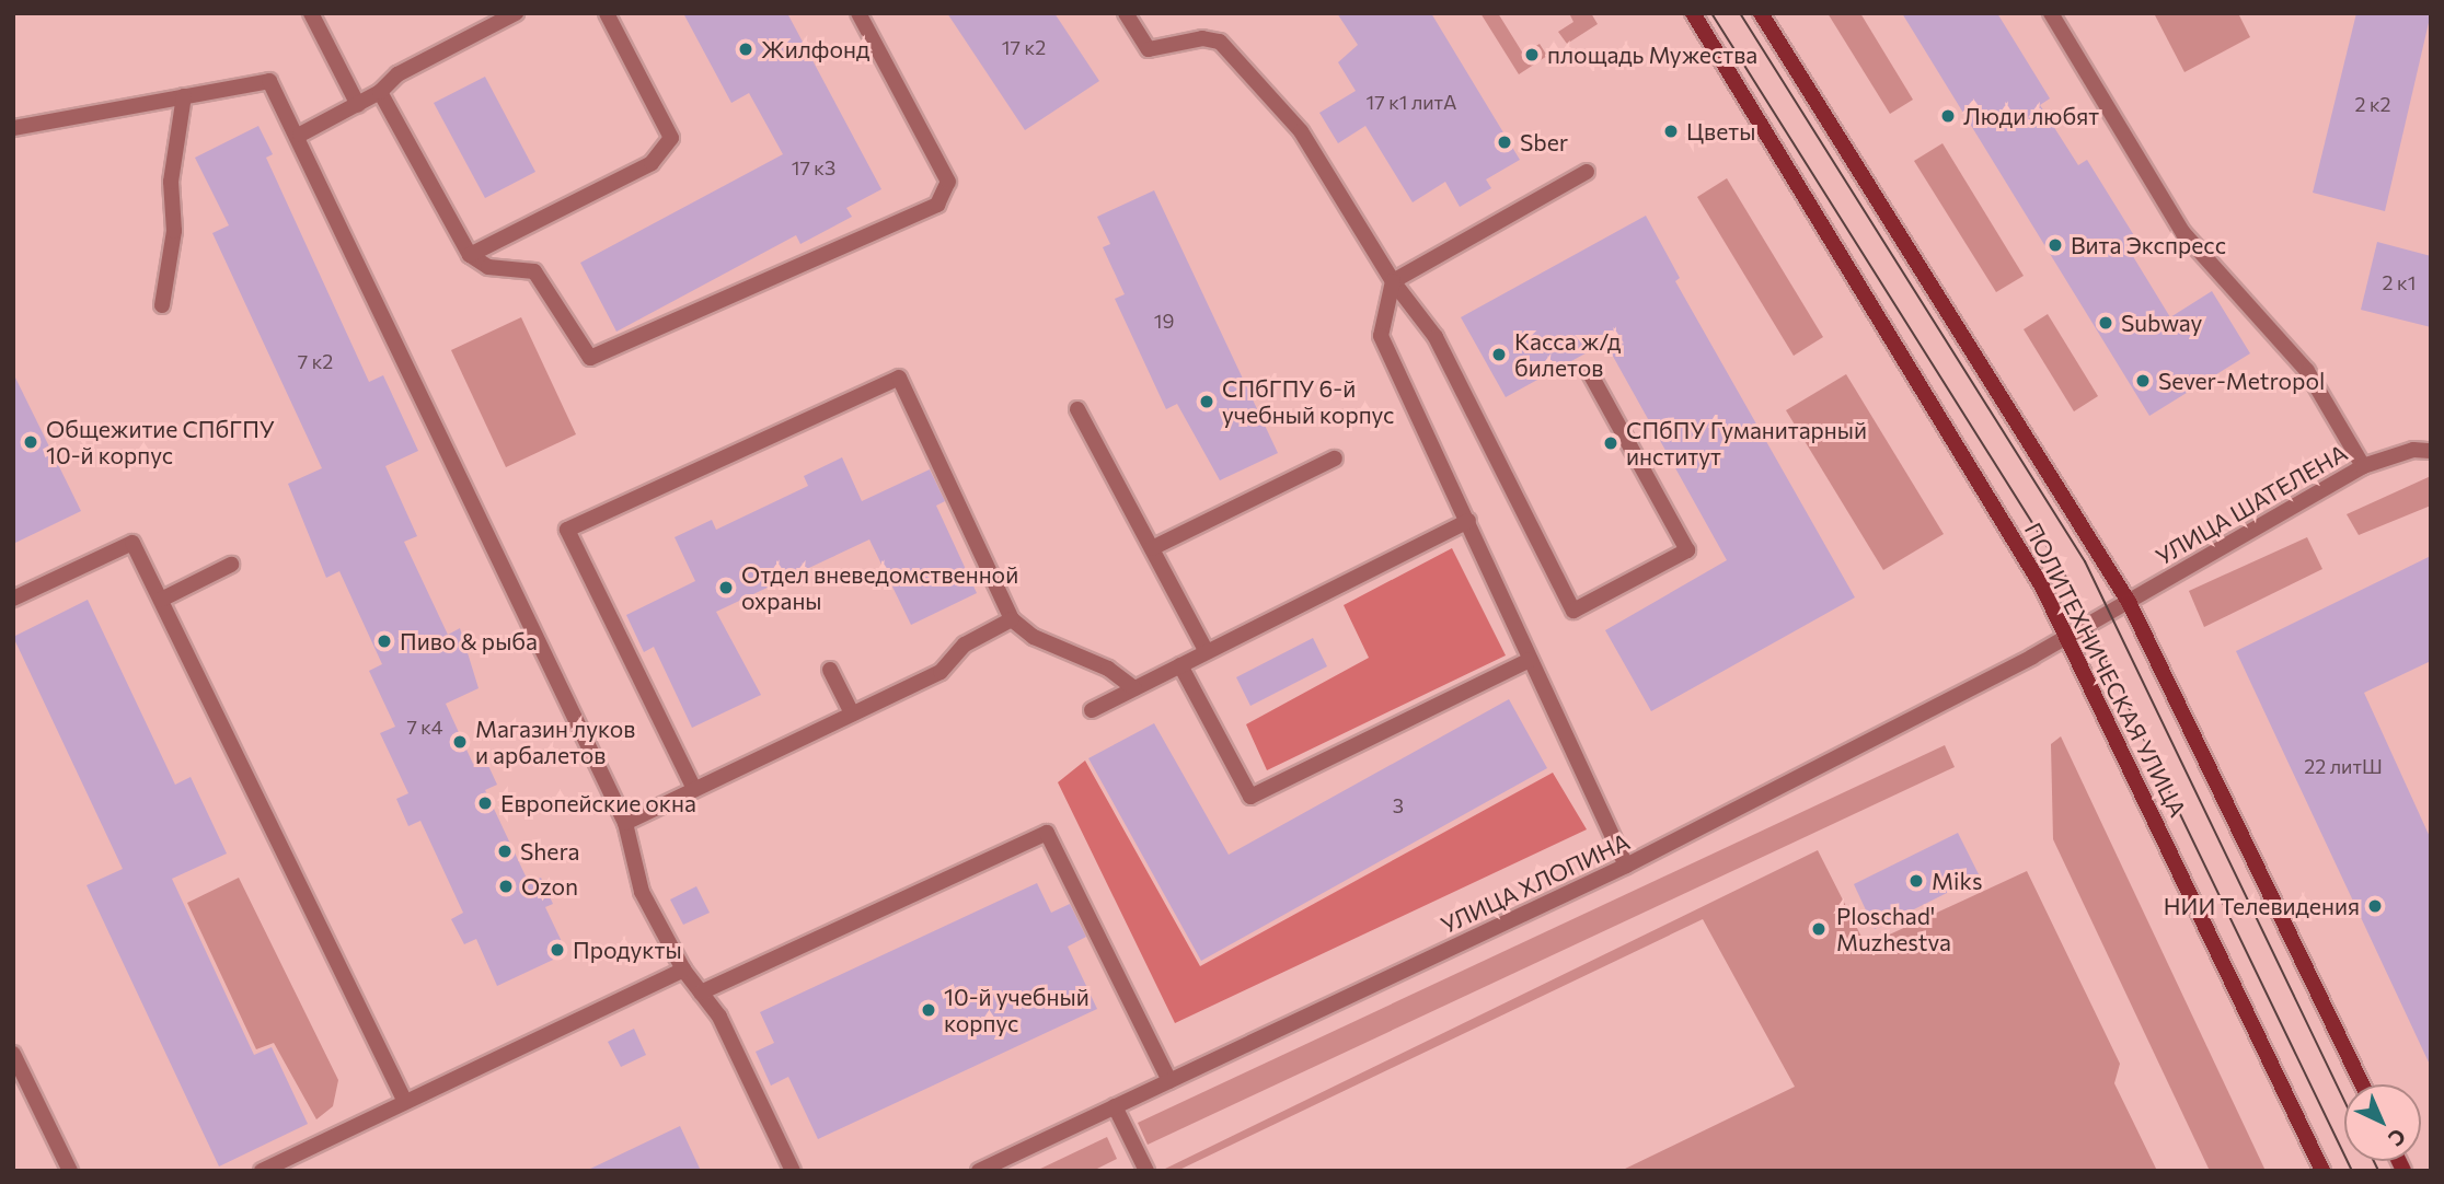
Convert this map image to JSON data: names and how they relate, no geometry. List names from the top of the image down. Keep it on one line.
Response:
{"streets":{"main road":["ПОЛИТЕХНИЧЕСКАЯ УЛИЦА"],"street":["УЛИЦА ШАТЕЛЕНА","УЛИЦА ХЛОПИНА"]},"crossings":[["УЛИЦА ШАТЕЛЕНА","ПОЛИТЕХНИЧЕСКАЯ УЛИЦА"],["УЛИЦА ШАТЕЛЕНА","УЛИЦА ХЛОПИНА"],["ПОЛИТЕХНИЧЕСКАЯ УЛИЦА","УЛИЦА ХЛОПИНА"]],"places":["Жилфонд","площадь Мужества","Люди любят","Цветы","Sber","Вита Экспресс","Subway","Касса ж/д билетов","Sever-Metropol","СПбГПУ 6-й учебный корпус","Общежитие СПбГПУ 10-й корпус","СПбПУ Гуманитарный институт","Отдел вневедомственной охраны","Пиво & рыба","Магазин луков и арбалетов","Европейские окна","Shera","Miks","Ozon","НИИ Телевидения","Ploschad' Muzhestva","Продукты","10-й учебный корпус"],"house_numbers":["17 к2","17 к1 литА","2 к2","17 к3","2 к1","19","7 к2","7 к4","22 литШ","3"],"north":"bottom right"}
